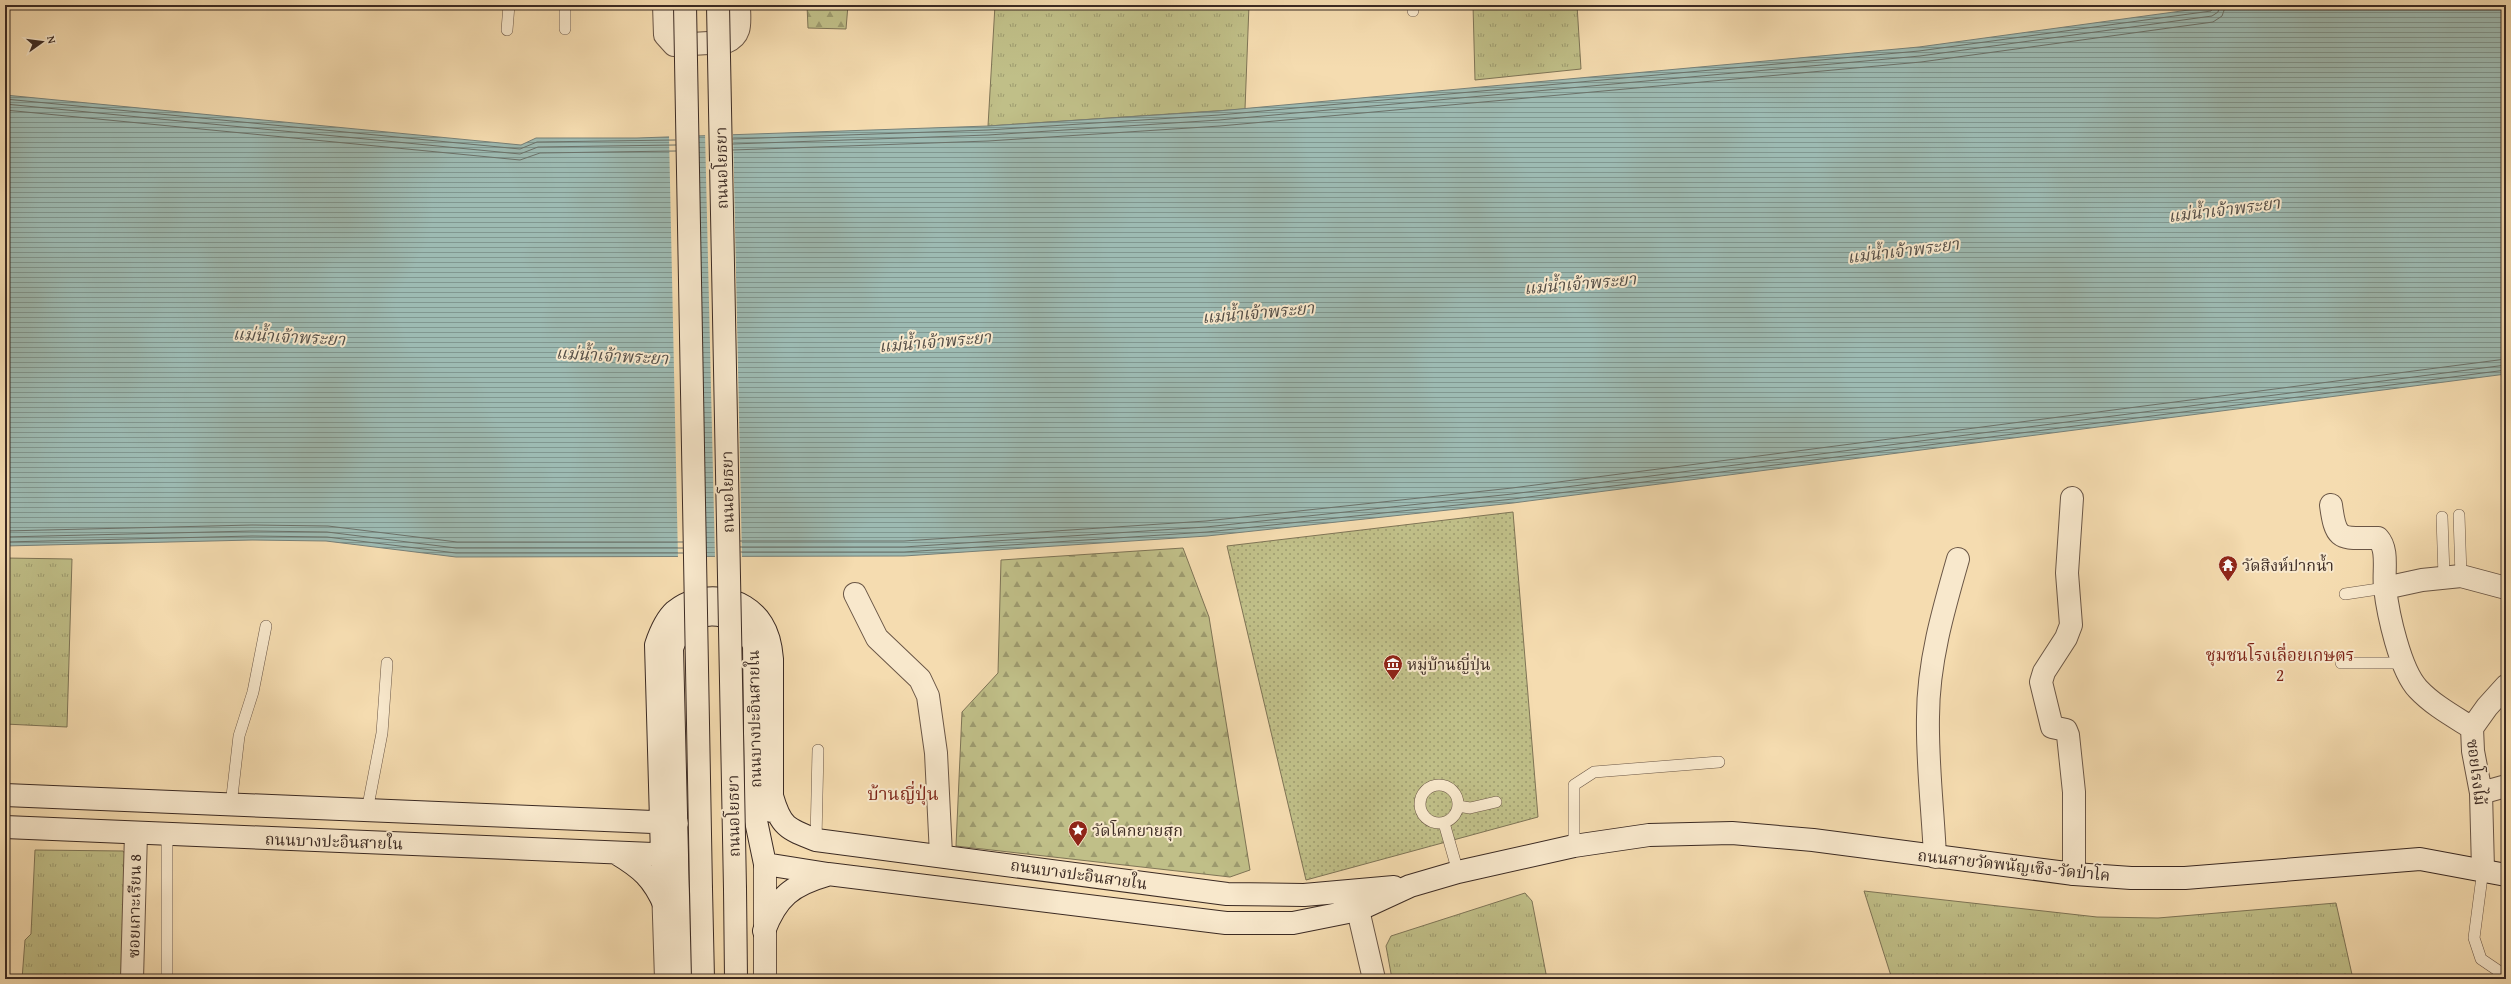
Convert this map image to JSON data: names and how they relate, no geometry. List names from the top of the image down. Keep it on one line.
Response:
{"streets":{"main road":["ถนนอโยธยา","ถนนบางปะอินสายใน","ซอยโรงไม้","ถนนสายวัดพนัญเชิง-วัดป่าโค","ซอยเกาะเรียน 8"]},"crossings":[["ถนนอโยธยา","ถนนบางปะอินสายใน"],["ถนนบางปะอินสายใน","ถนนสายวัดพนัญเชิง-วัดป่าโค"],["ถนนบางปะอินสายใน","ซอยเกาะเรียน 8"],["ซอยโรงไม้","ถนนสายวัดพนัญเชิง-วัดป่าโค"]],"districts":["ชุมชนโรงเลื่อยเกษตร 2","บ้านญี่ปุ่น"],"water":["แม่น้ำเจ้าพระยา"],"places":{"temple":["วัดสิงห์ปากน้ำ"],"museum":["หมู่บ้านญี่ปุ่น"],"place":["วัดโคกยายสุก"]},"north":"right"}
